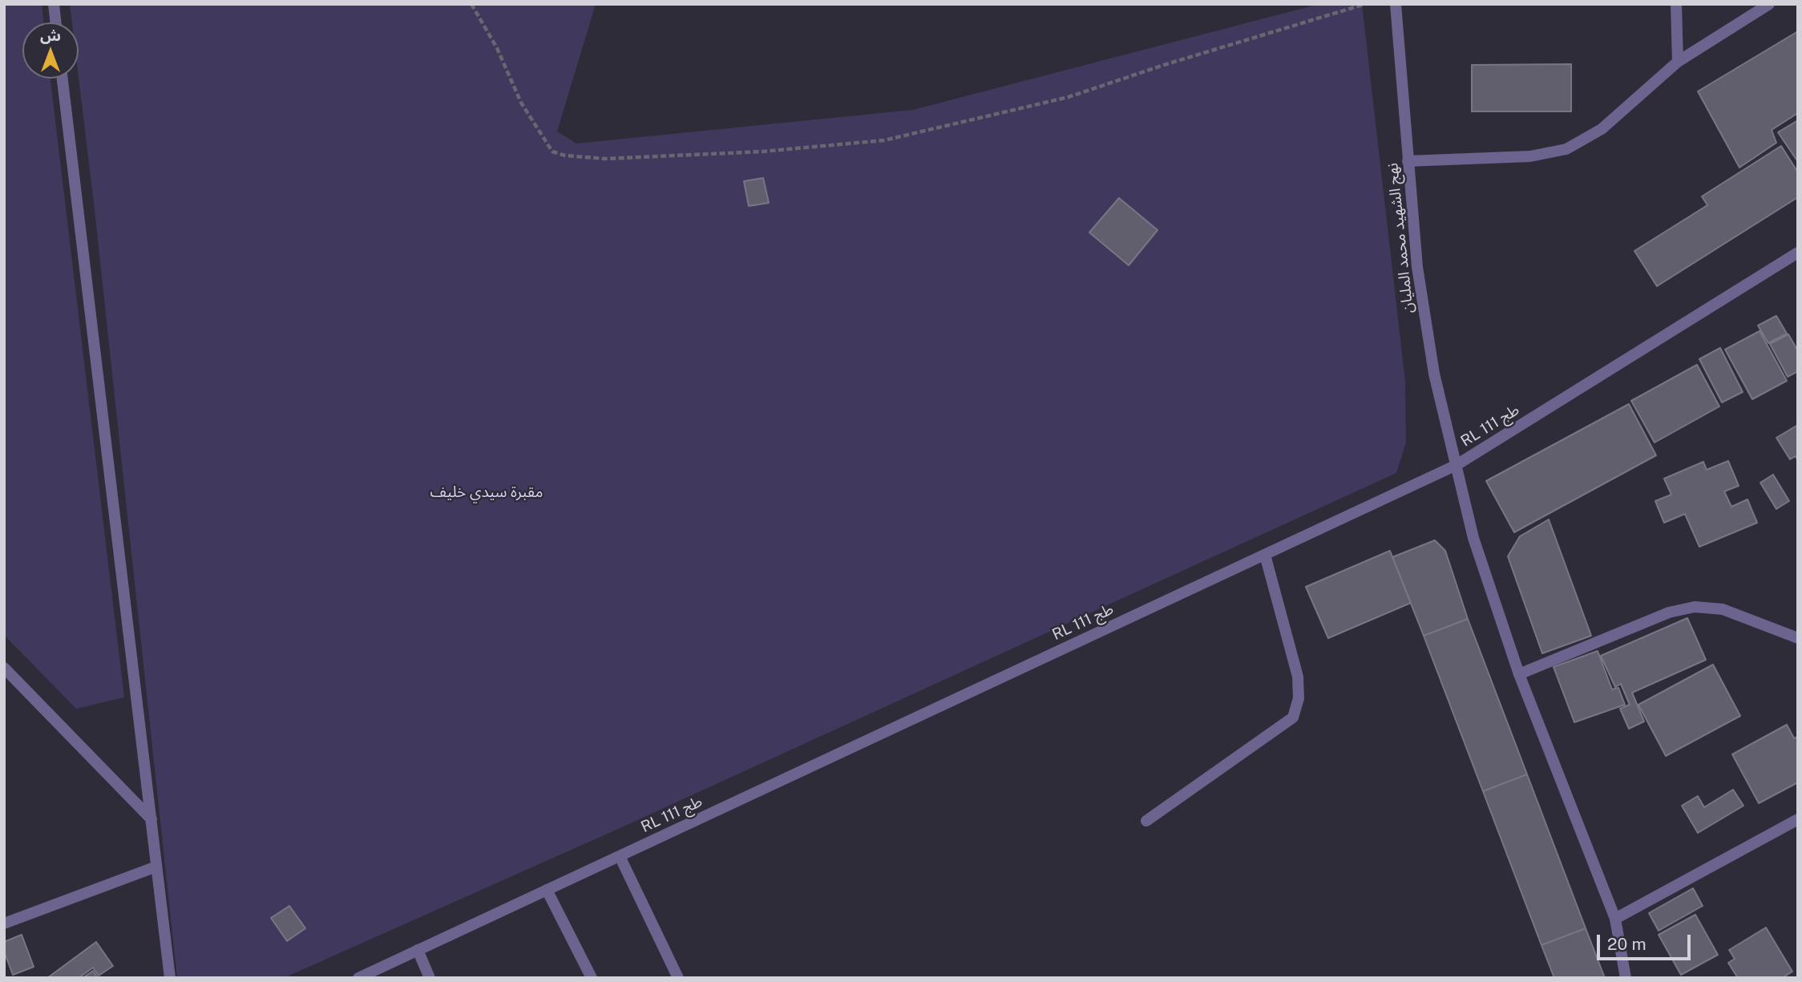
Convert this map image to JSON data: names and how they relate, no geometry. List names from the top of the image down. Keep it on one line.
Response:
{"streets":{"street":["نهج الشهيد محمد المليان","RL طج 111"]},"crossings":[["نهج الشهيد محمد المليان","RL طج 111"]],"parks":["مقبرة سيدي خليف"],"scale_bar":"20 m","north":"top"}
